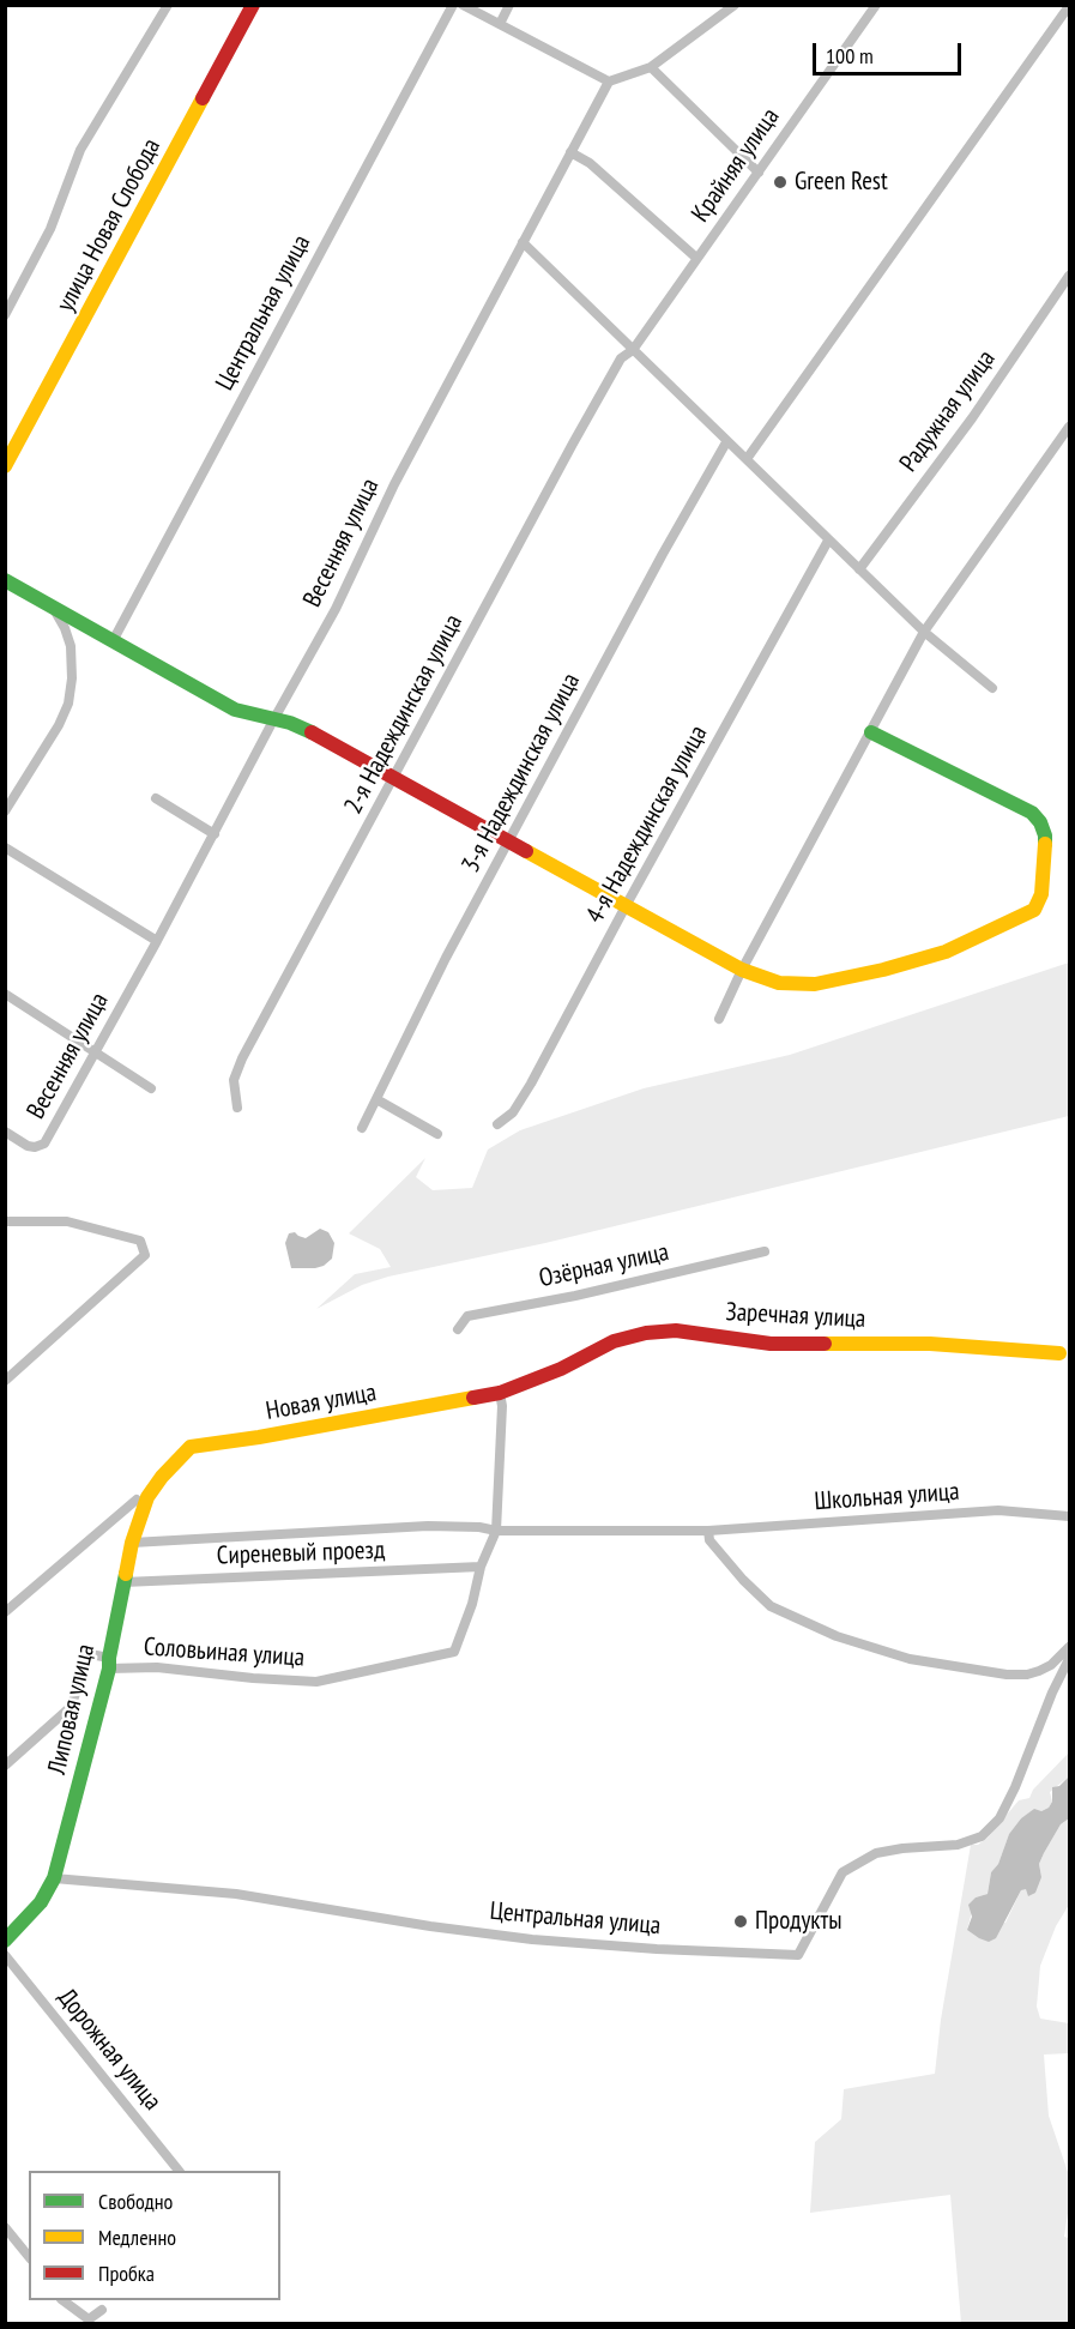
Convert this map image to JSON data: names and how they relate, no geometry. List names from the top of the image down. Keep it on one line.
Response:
{"streets":{"street":["Крайняя улица","улица Новая Слобода","Центральная улица","Радужная улица","Весенняя улица","2-я Надеждинская улица","3-я Надеждинская улица","4-я Надеждинская улица","Озёрная улица","Заречная улица","Новая улица","Школьная улица","Сиреневый проезд","Соловьиная улица","Липовая улица","Дорожная улица"]},"crossings":[["Крайняя улица","2-я Надеждинская улица"],["Центральная улица","Липовая улица"],["Заречная улица","Новая улица"],["Заречная улица","Соловьиная улица"],["Новая улица","Соловьиная улица"],["Новая улица","Липовая улица"],["Школьная улица","Соловьиная улица"],["Школьная улица","Липовая улица"],["Сиреневый проезд","Соловьиная улица"],["Сиреневый проезд","Липовая улица"],["Соловьиная улица","Липовая улица"]],"places":["Green Rest","Продукты"],"legend":["Свободно","Медленно","Пробка"],"scale_bar":"100 m"}
